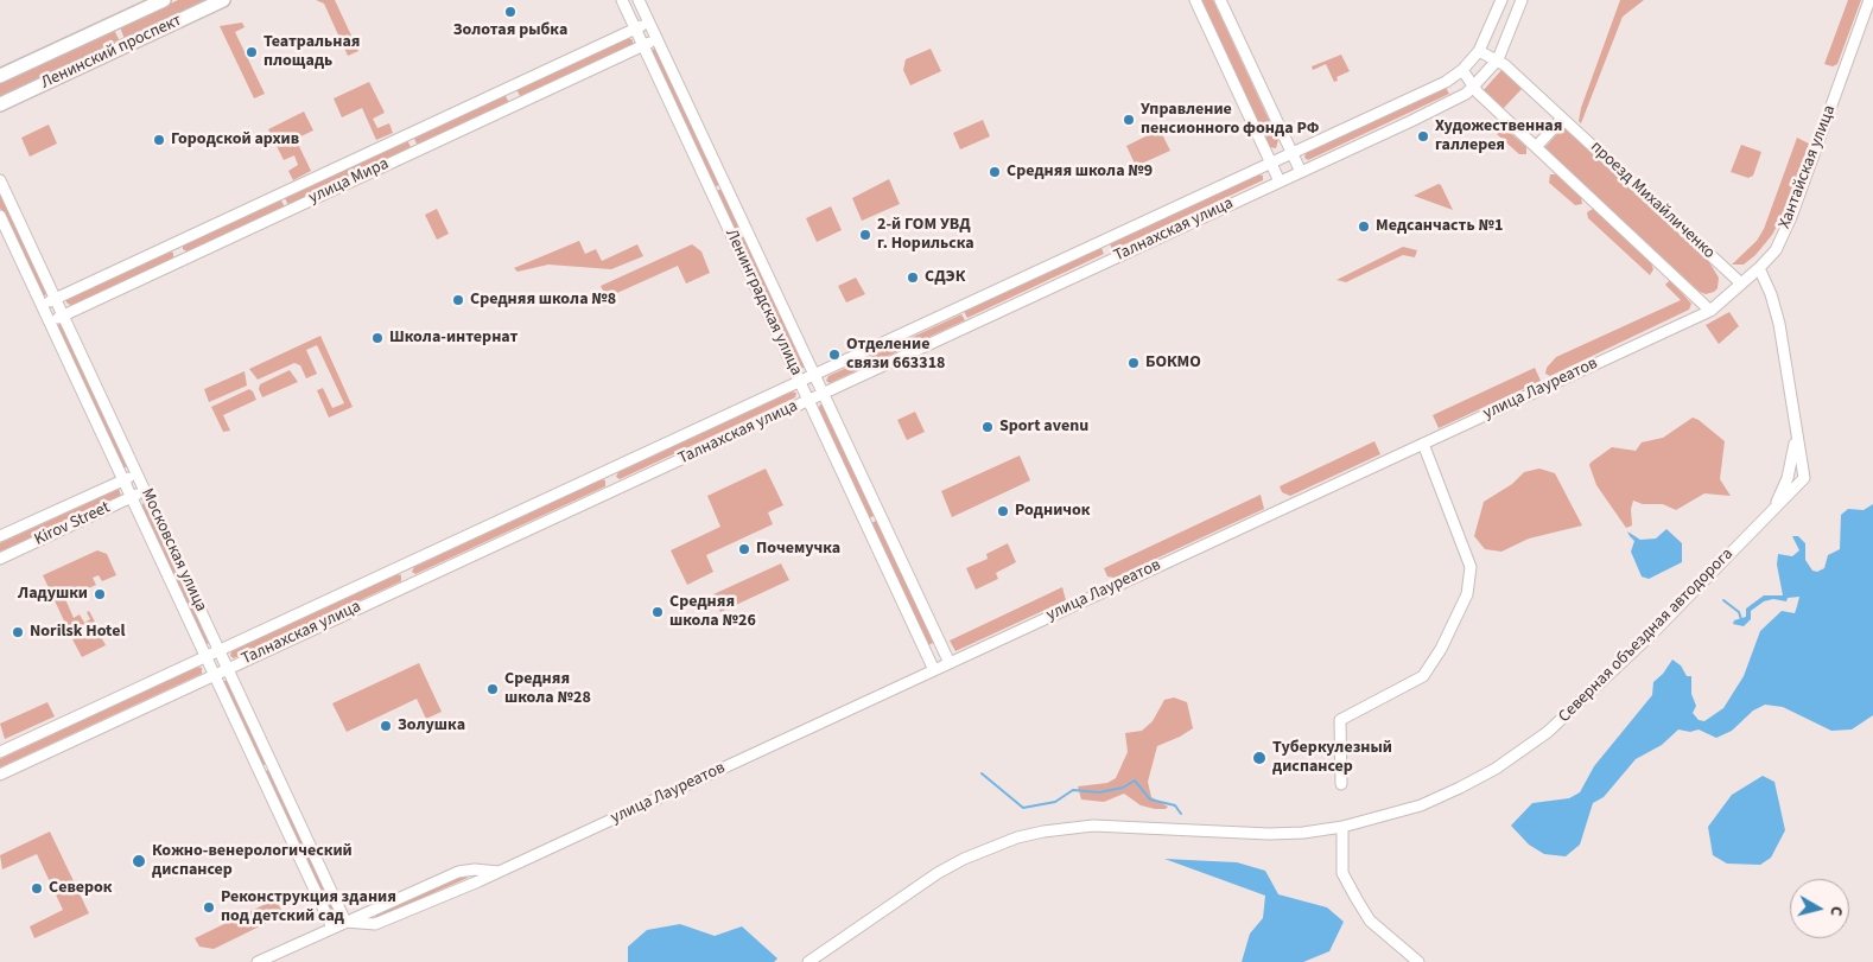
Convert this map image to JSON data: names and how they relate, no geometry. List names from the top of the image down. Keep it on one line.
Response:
{"streets":{"main road":["Ленинский проспект"],"street":["Хантайская улица","улица Мира","проезд Михайличенко","Талнахская улица","Ленинградская улица","улица Лауреатов","Kirov Street","Московская улица","Северная объездная автодорога"]},"crossings":[["Хантайская улица","проезд Михайличенко"],["Хантайская улица","улица Лауреатов"],["Хантайская улица","Северная объездная автодорога"],["улица Мира","Ленинградская улица"],["улица Мира","Московская улица"],["проезд Михайличенко","Талнахская улица"],["Талнахская улица","Ленинградская улица"],["Талнахская улица","Московская улица"],["Ленинградская улица","улица Лауреатов"],["улица Лауреатов","Московская улица"],["Kirov Street","Московская улица"]],"places":["Золотая рыбка","Театральная площадь","Управление пенсионного фонда РФ","Художественная галлерея","Городской архив","Средняя школа №9","Медсанчасть №1","2-й ГОМ УВД г. Норильска","СДЭК","Средняя школа №8","Школа-интернат","Отделение связи 663318","БОКМО","Sport avenu","Родничок","Почемучка","Ладушки","Средняя школа №26","Norilsk Hotel","Средняя школа №28","Золушка","Туберкулезный диспансер","Кожно-венерологический диспансер","Северок","Реконструкция здания под детский сад"],"north":"right"}
